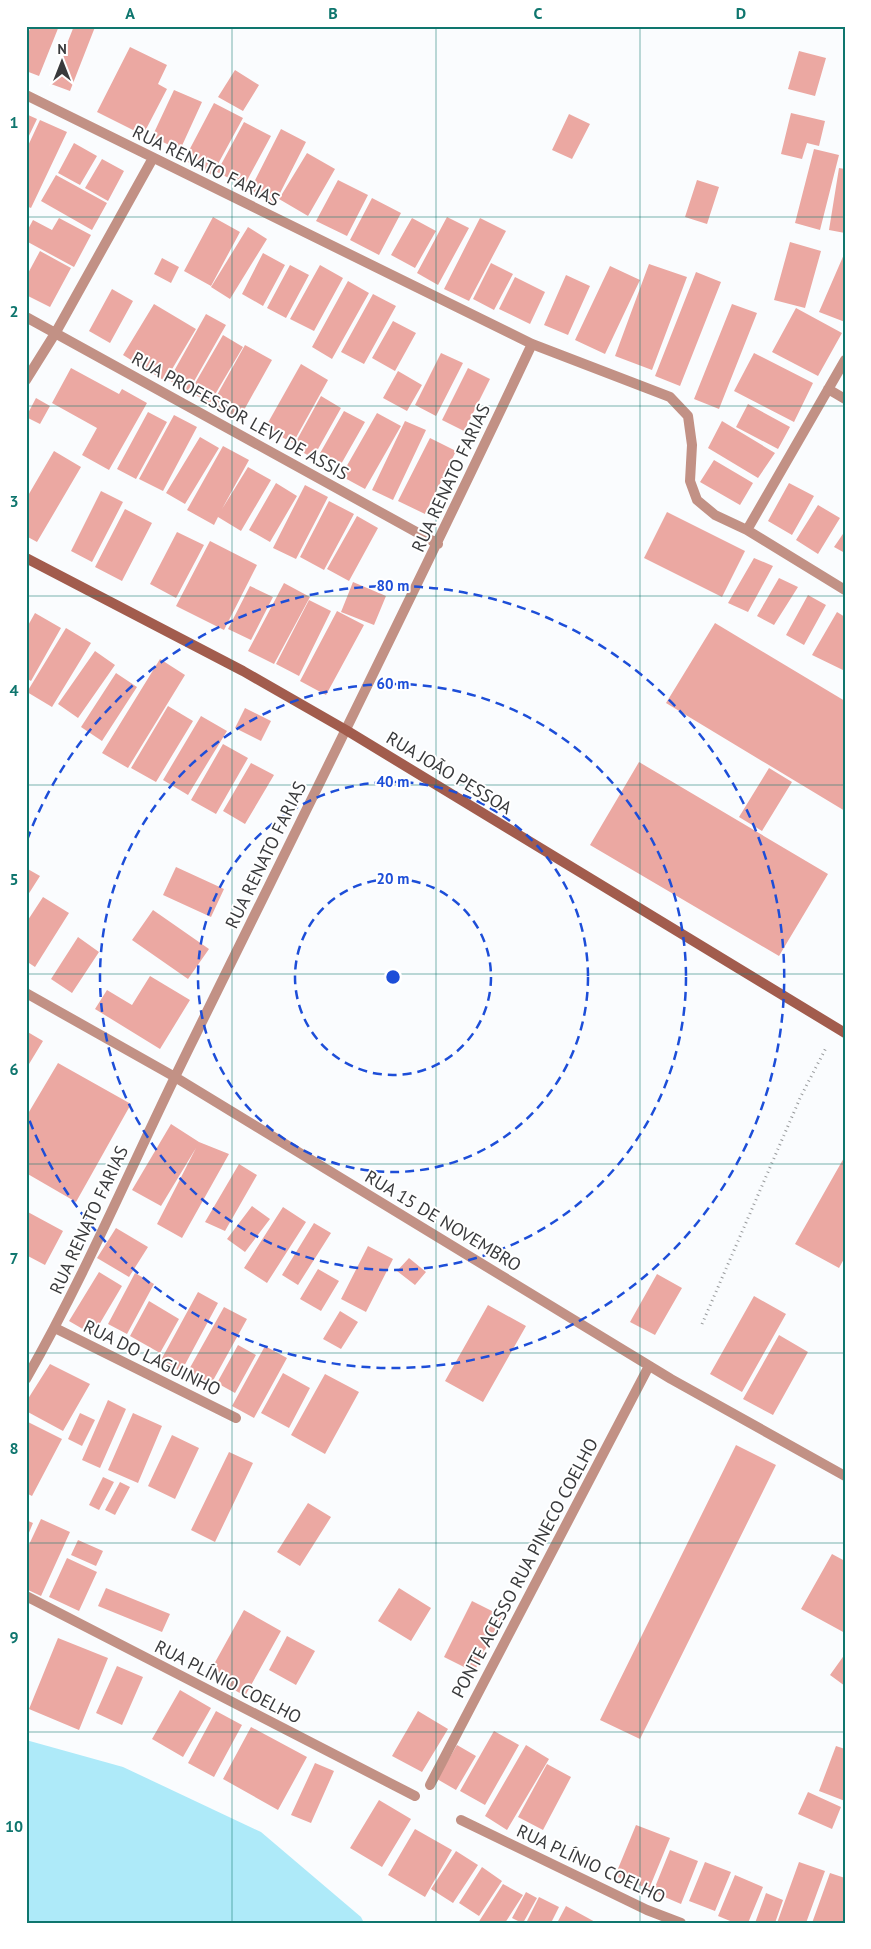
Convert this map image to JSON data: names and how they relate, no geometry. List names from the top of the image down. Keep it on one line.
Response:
{"streets":{"street":["RUA RENATO FARIAS","RUA PROFESSOR LEVI DE ASSIS","RUA JOÃO PESSOA","RUA 15 DE NOVEMBRO","RUA DO LAGUINHO","PONTE ACESSO RUA PINECO COELHO","RUA PLÍNIO COELHO"]},"crossings":[["RUA RENATO FARIAS","RUA PROFESSOR LEVI DE ASSIS"],["RUA RENATO FARIAS","RUA JOÃO PESSOA"],["RUA RENATO FARIAS","RUA 15 DE NOVEMBRO"],["RUA RENATO FARIAS","RUA DO LAGUINHO"],["RUA 15 DE NOVEMBRO","PONTE ACESSO RUA PINECO COELHO"]],"north":"top","grid":{"columns":["A","B","C","D"],"rows":["1","2","3","4","5","6","7","8","9","10"]},"rings":["80 m","60 m","40 m","20 m"]}
